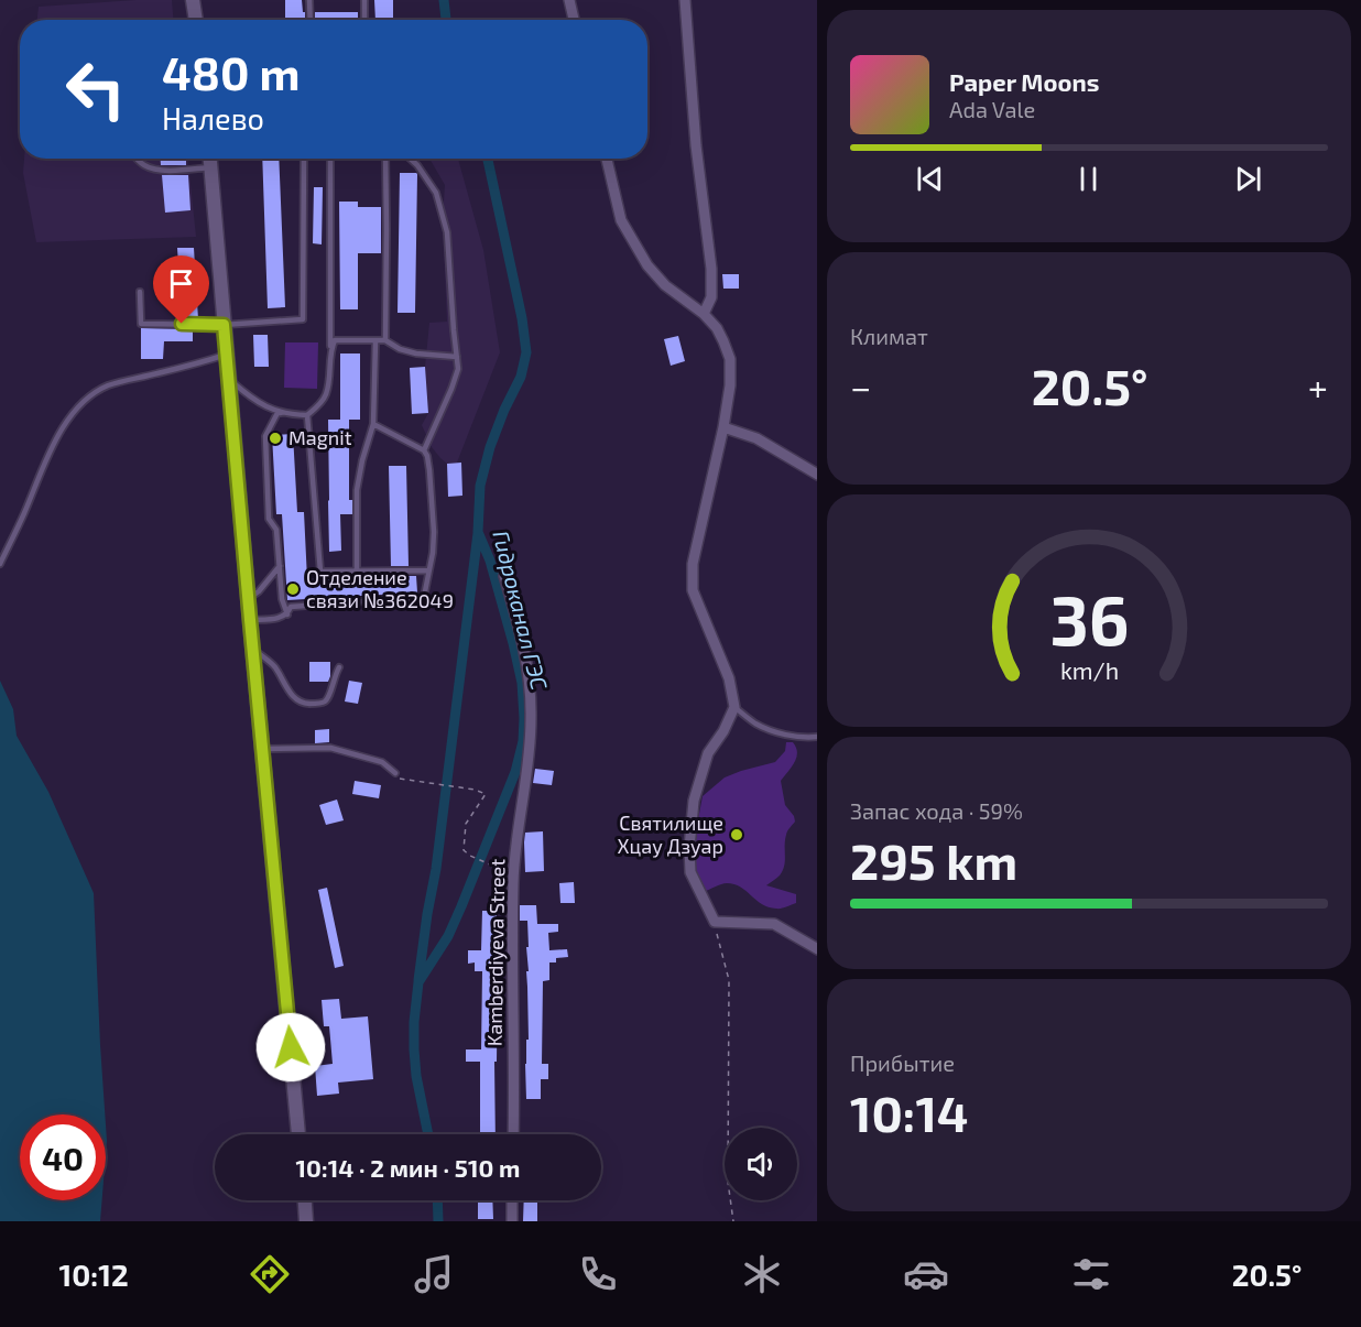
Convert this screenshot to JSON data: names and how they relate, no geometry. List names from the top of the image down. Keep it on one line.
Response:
{"streets":{"street":["Kamberdiyeva Street"]},"water":["Гидроканал ГЭС"],"places":["Magnit","Отделение связи №362049","Святилище Хцау Дзуар"],"page":{"turn":["480 m","Налево"],"song":["Paper Moons","Ada Vale"],"tile":["Климат",["Запас хода · 59%","295 km"],["Прибытие","10:14"]],"heat":["−","20.5°","+"],"limit":"40","trip":"10:14 · 2 мин · 510 m","tabs":["10:12","20.5°"],"gauge":["36","km/h"]}}
